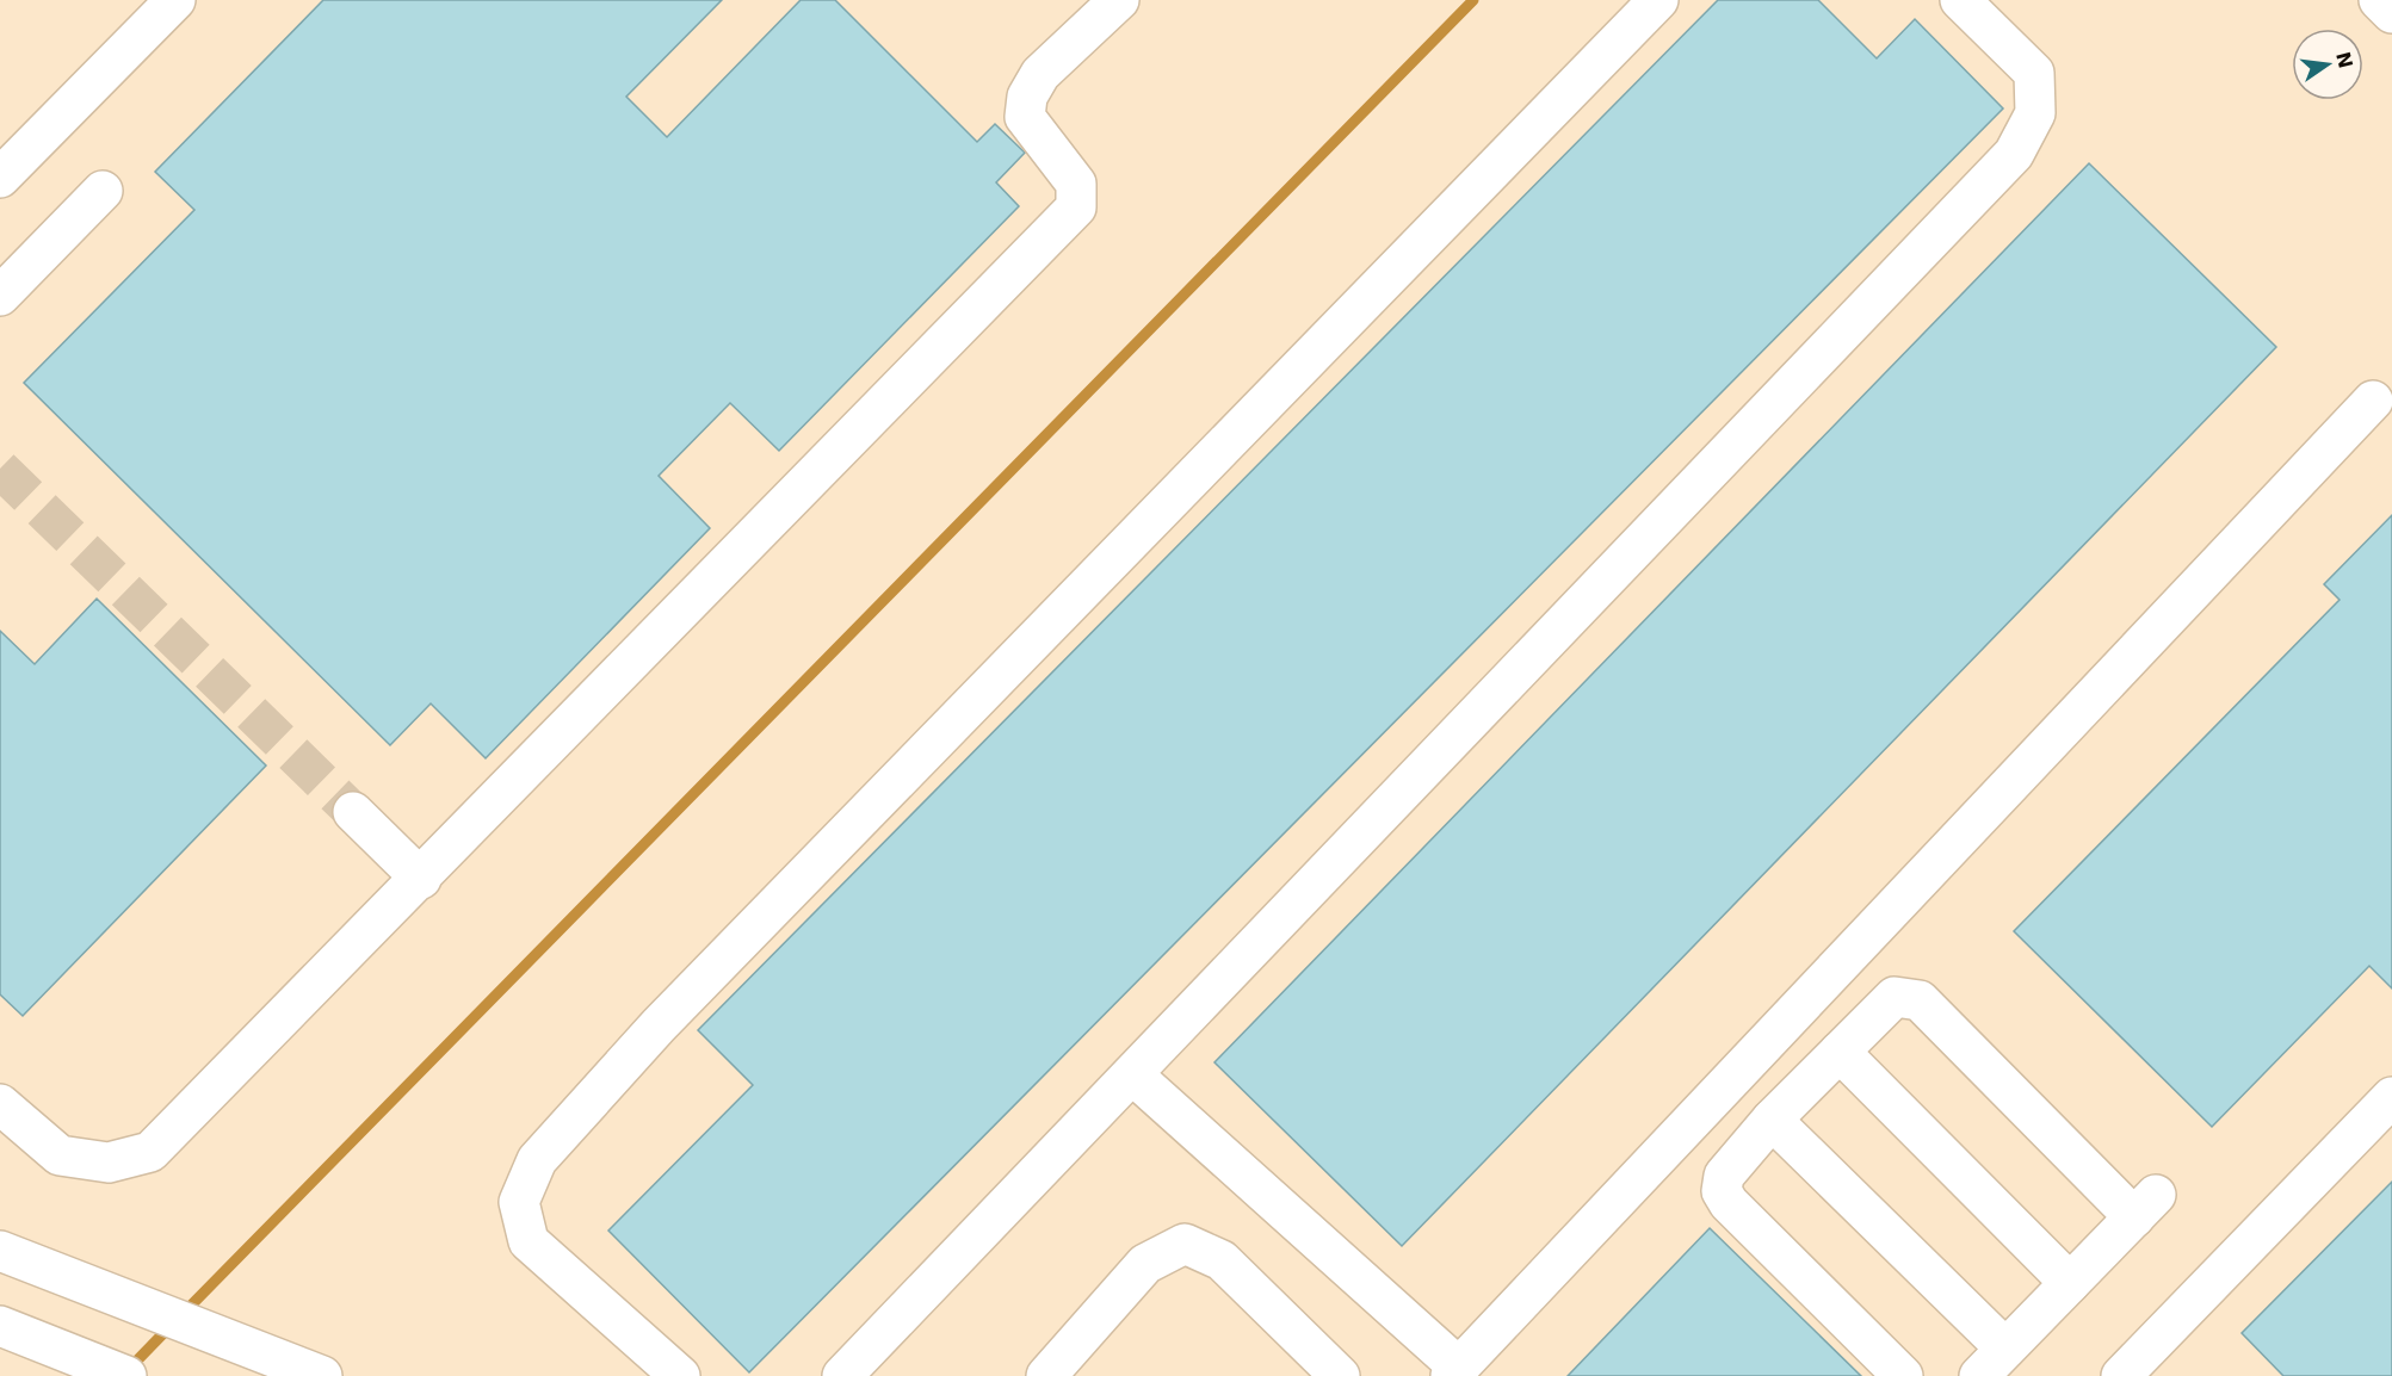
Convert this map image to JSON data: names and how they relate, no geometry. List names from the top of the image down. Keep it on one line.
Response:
{"north":"right"}
